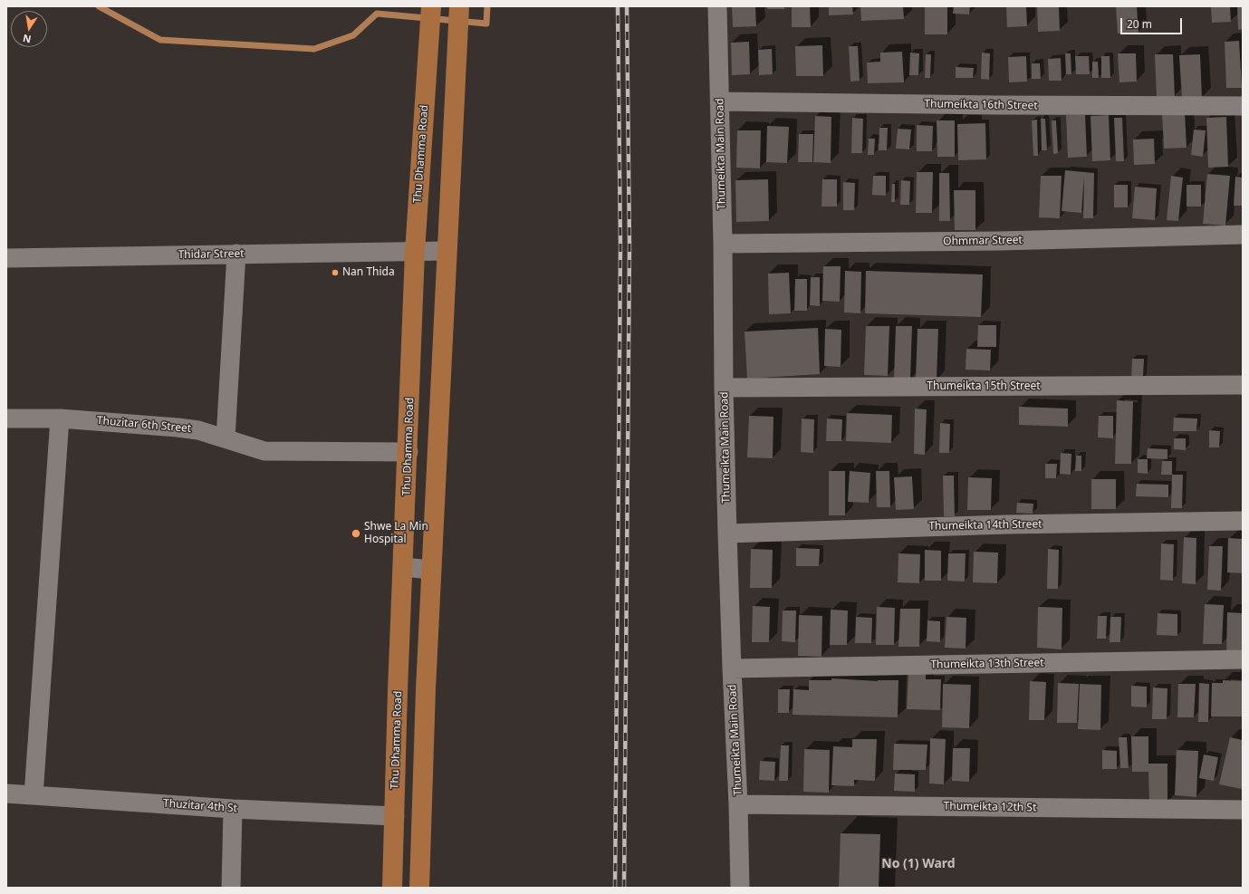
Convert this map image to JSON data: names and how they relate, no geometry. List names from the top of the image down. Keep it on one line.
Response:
{"streets":{"main road":["Thu Dhamma Road"],"street":["Thumeikta 16th Street","Thumeikta Main Road","Ohmmar Street","Thidar Street","Thumeikta 15th Street","Thuzitar 6th Street","Thumeikta 14th Street","Thumeikta 13th Street","Thuzitar 4th St","Thumeikta 12th St"]},"crossings":[["Thumeikta 16th Street","Thumeikta Main Road"],["Thu Dhamma Road","Thidar Street"],["Thu Dhamma Road","Thuzitar 6th Street"],["Thu Dhamma Road","Thuzitar 4th St"],["Thumeikta Main Road","Ohmmar Street"],["Thumeikta Main Road","Thumeikta 15th Street"],["Thumeikta Main Road","Thumeikta 14th Street"],["Thumeikta Main Road","Thumeikta 13th Street"],["Thumeikta Main Road","Thumeikta 12th St"]],"districts":["No (1) Ward"],"places":["Nan Thida","Shwe La Min Hospital"],"scale_bar":"20 m","north":"bottom"}
